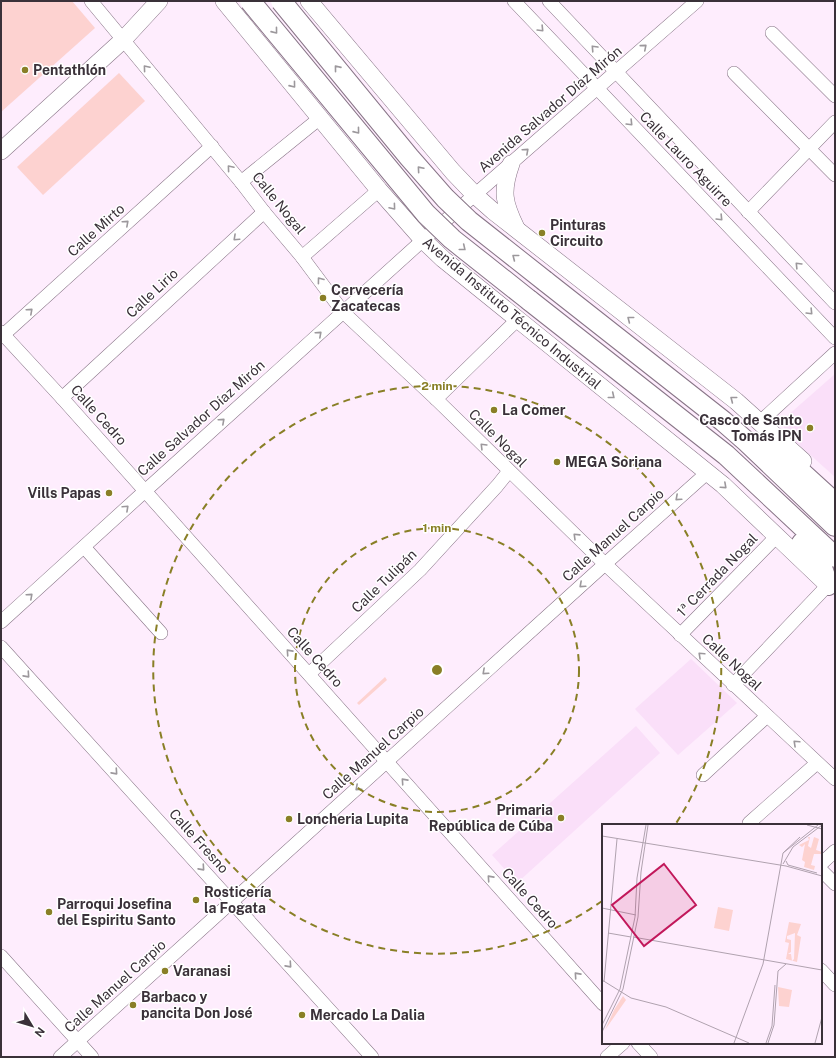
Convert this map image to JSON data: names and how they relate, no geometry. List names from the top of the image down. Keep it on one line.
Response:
{"streets":{"main road":["Avenida Instituto Técnico Industrial"],"street":["Avenida Salvador Díaz Mirón","Calle Lauro Aguirre","Calle Nogal","Calle Mirto","Calle Lirio","Calle Cedro","Calle Salvador Díaz Mirón","Calle Manuel Carpio","1ª Cerrada Nogal","Calle Tulipán","Calle Fresno"]},"crossings":[["Avenida Salvador Díaz Mirón","Calle Lauro Aguirre"],["Avenida Salvador Díaz Mirón","Avenida Instituto Técnico Industrial"],["Avenida Salvador Díaz Mirón","Calle Salvador Díaz Mirón"],["Calle Nogal","Calle Mirto"],["Calle Nogal","Calle Lirio"],["Calle Nogal","Calle Salvador Díaz Mirón"],["Calle Nogal","Calle Manuel Carpio"],["Calle Nogal","1ª Cerrada Nogal"],["Calle Nogal","Calle Tulipán"],["Calle Mirto","Calle Cedro"],["Calle Lirio","Calle Cedro"],["Avenida Instituto Técnico Industrial","Calle Salvador Díaz Mirón"],["Avenida Instituto Técnico Industrial","Calle Manuel Carpio"],["Avenida Instituto Técnico Industrial","1ª Cerrada Nogal"],["Calle Cedro","Calle Salvador Díaz Mirón"],["Calle Cedro","Calle Manuel Carpio"],["Calle Cedro","Calle Tulipán"],["Calle Manuel Carpio","Calle Fresno"]],"one_way":["Avenida Salvador Díaz Mirón","Calle Nogal","Calle Mirto","Calle Lirio","Calle Cedro","Calle Salvador Díaz Mirón","Calle Manuel Carpio","Calle Fresno"],"places":["Pentathlón","Pinturas Circuito","Cervecería Zacatecas","La Comer","Casco de Santo Tomás IPN","MEGA Soriana","Vills Papas","Primaria República de Cúba","Loncheria Lupita","Rosticería la Fogata","Parroqui Josefina del Espiritu Santo","Varanasi","Barbaco y pancita Don José","Mercado La Dalia"],"north":"bottom right","rings":["2 min","1 min"]}
